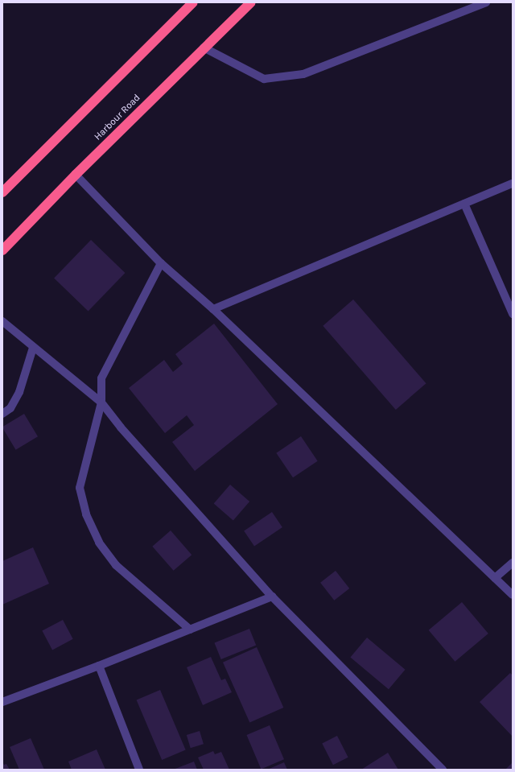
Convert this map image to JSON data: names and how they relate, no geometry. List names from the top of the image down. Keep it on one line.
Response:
{"streets":{"highway":["Harbour Road"]}}
